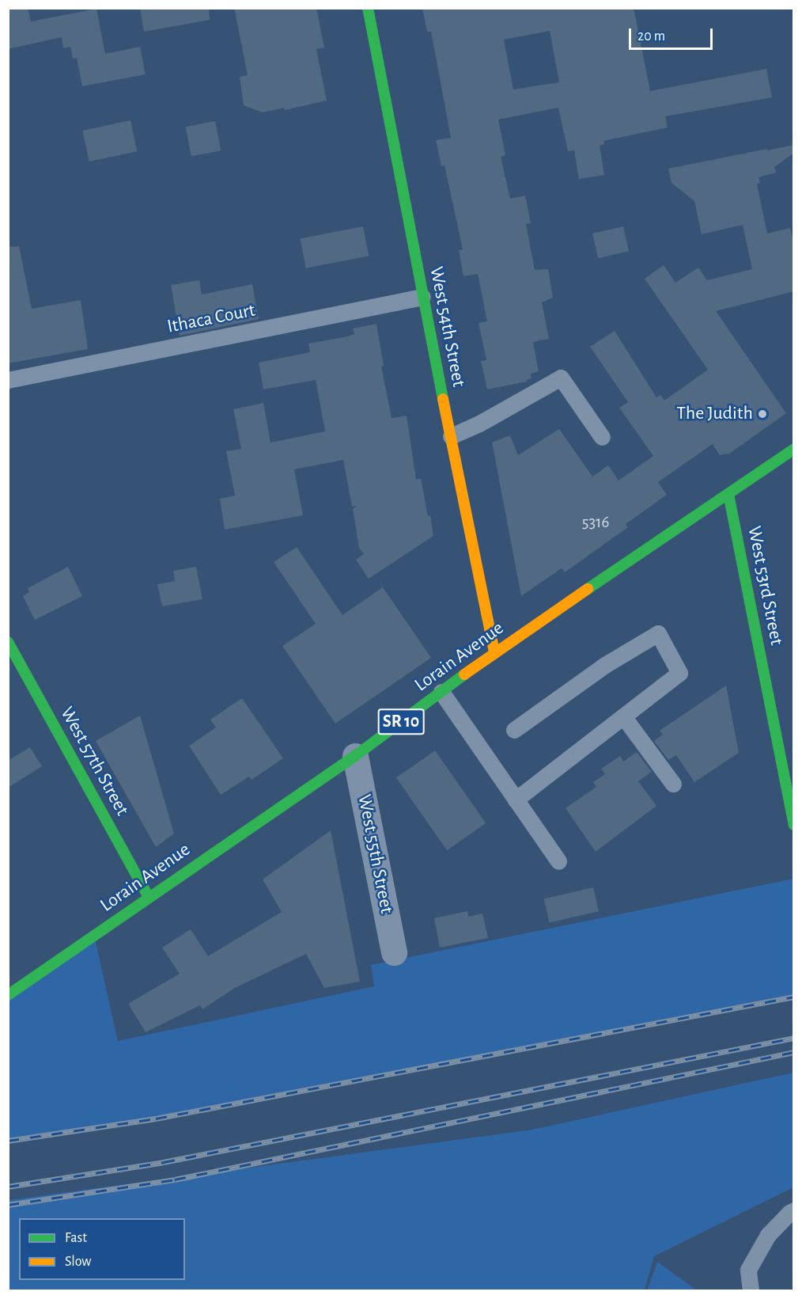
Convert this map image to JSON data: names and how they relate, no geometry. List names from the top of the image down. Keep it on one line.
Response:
{"streets":{"street":["West 54th Street","West 53rd Street","Lorain Avenue","SR 10","West 57th Street","West 55th Street"],"lane":["Ithaca Court"]},"crossings":[["Ithaca Court","West 54th Street"],["West 54th Street","Lorain Avenue"],["West 53rd Street","Lorain Avenue"],["Lorain Avenue","West 57th Street"],["Lorain Avenue","West 55th Street"]],"places":["The Judith"],"house_numbers":["5316"],"legend":["Fast","Slow"],"scale_bar":"20 m"}
